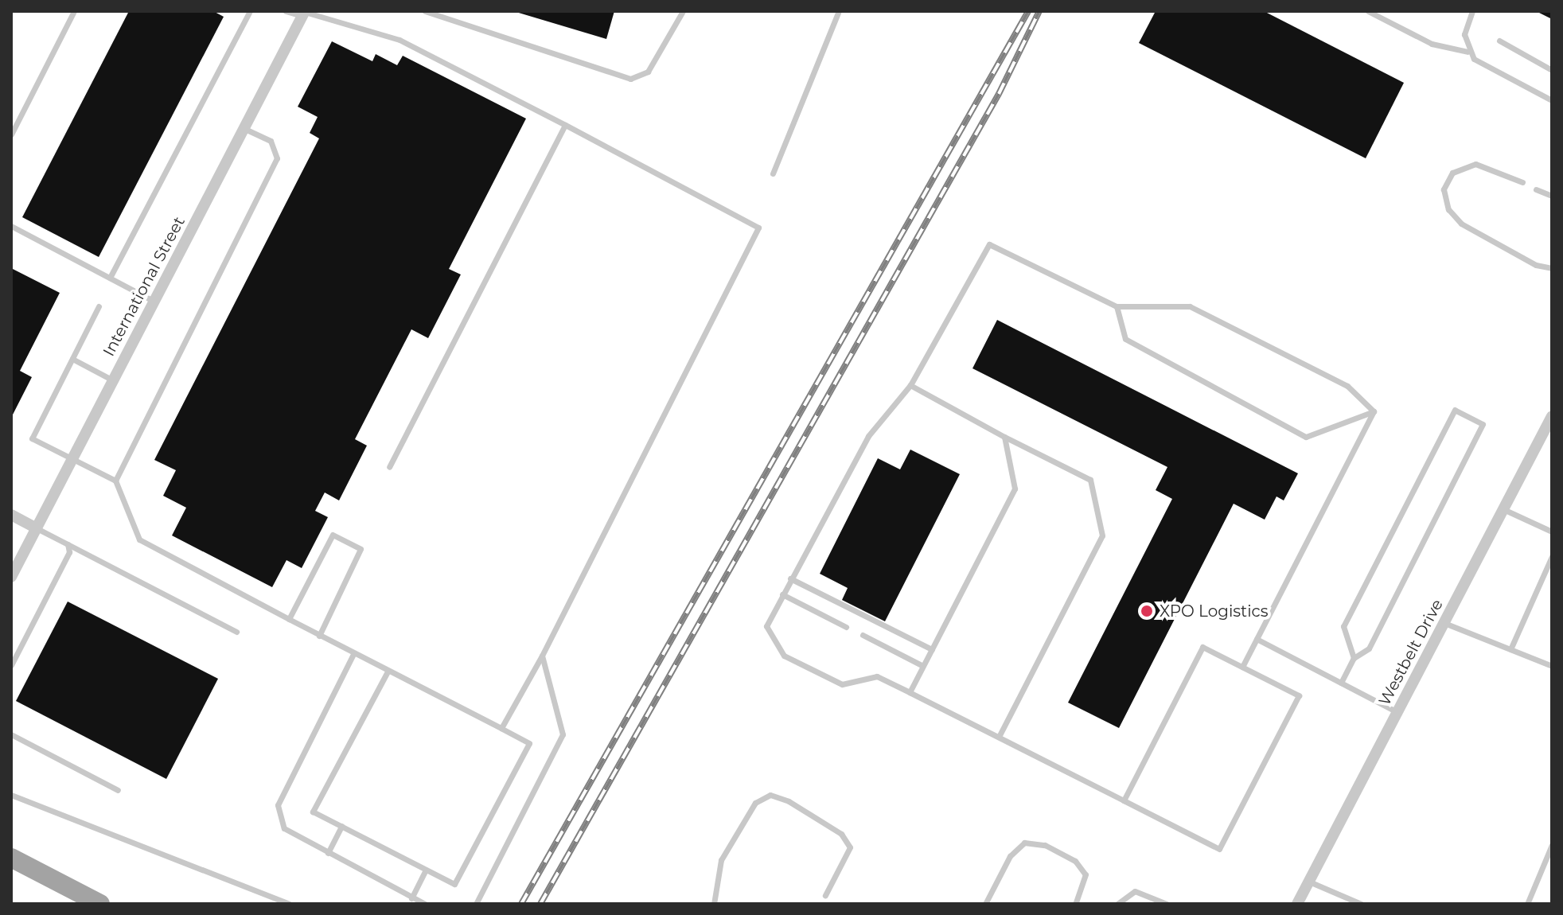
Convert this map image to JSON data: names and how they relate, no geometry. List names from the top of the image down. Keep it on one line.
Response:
{"streets":{"street":["International Street","Westbelt Drive"]},"places":["XPO Logistics"]}
